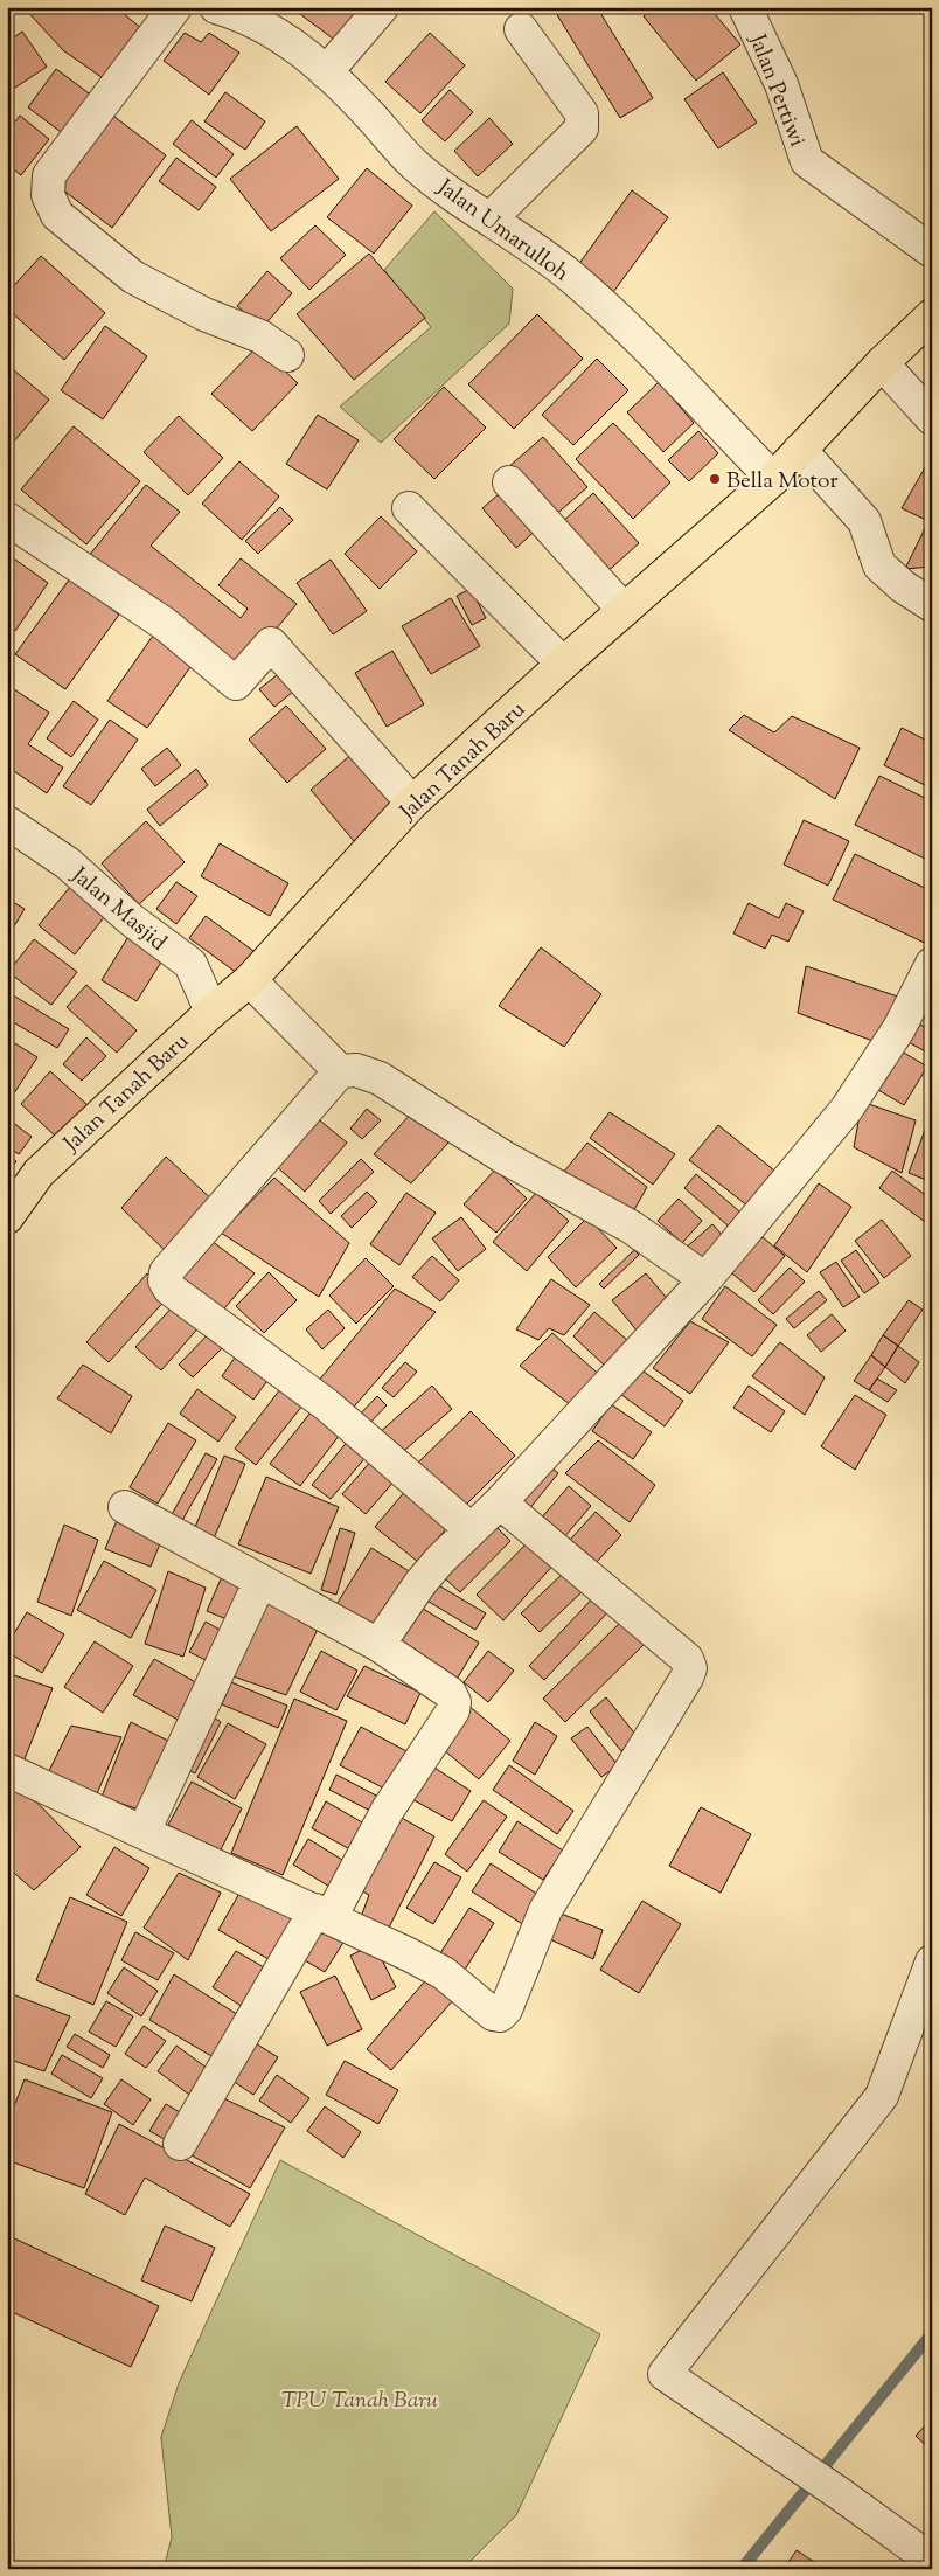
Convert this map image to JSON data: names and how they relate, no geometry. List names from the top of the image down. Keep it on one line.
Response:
{"streets":{"main road":["Jalan Tanah Baru"],"street":["Jalan Pertiwi","Jalan Umarulloh","Jalan Masjid"]},"crossings":[["Jalan Umarulloh","Jalan Tanah Baru"],["Jalan Tanah Baru","Jalan Masjid"]],"parks":["TPU Tanah Baru"],"places":["Bella Motor"]}
